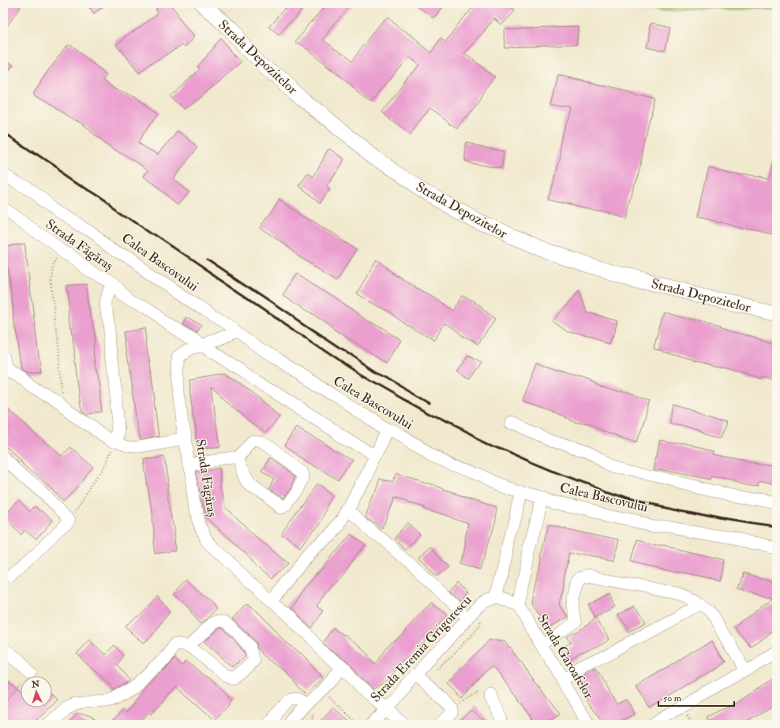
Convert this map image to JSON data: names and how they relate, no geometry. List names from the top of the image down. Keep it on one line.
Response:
{"streets":{"main road":["Strada Depozitelor"],"street":["Strada Făgăraș","Calea Bascovului","Strada Eremia Grigorescu","Strada Garoafelor"]},"crossings":[["Strada Făgăraș","Calea Bascovului"],["Strada Făgăraș","Strada Eremia Grigorescu"]],"scale_bar":"50 m","north":"top"}
